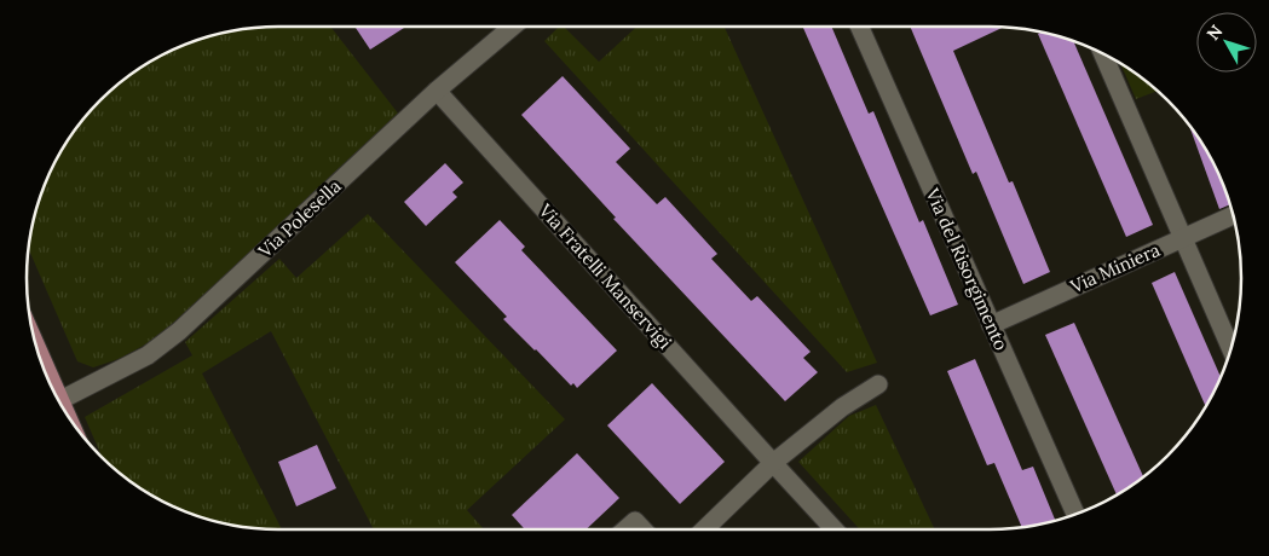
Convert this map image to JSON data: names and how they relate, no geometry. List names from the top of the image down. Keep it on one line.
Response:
{"streets":{"street":["Via Polesella","Via Miniera","Via del Risorgimento","Via Fratelli Manservigi"]},"crossings":[["Via Polesella","Via Fratelli Manservigi"],["Via Miniera","Via del Risorgimento"]],"north":"top left"}
